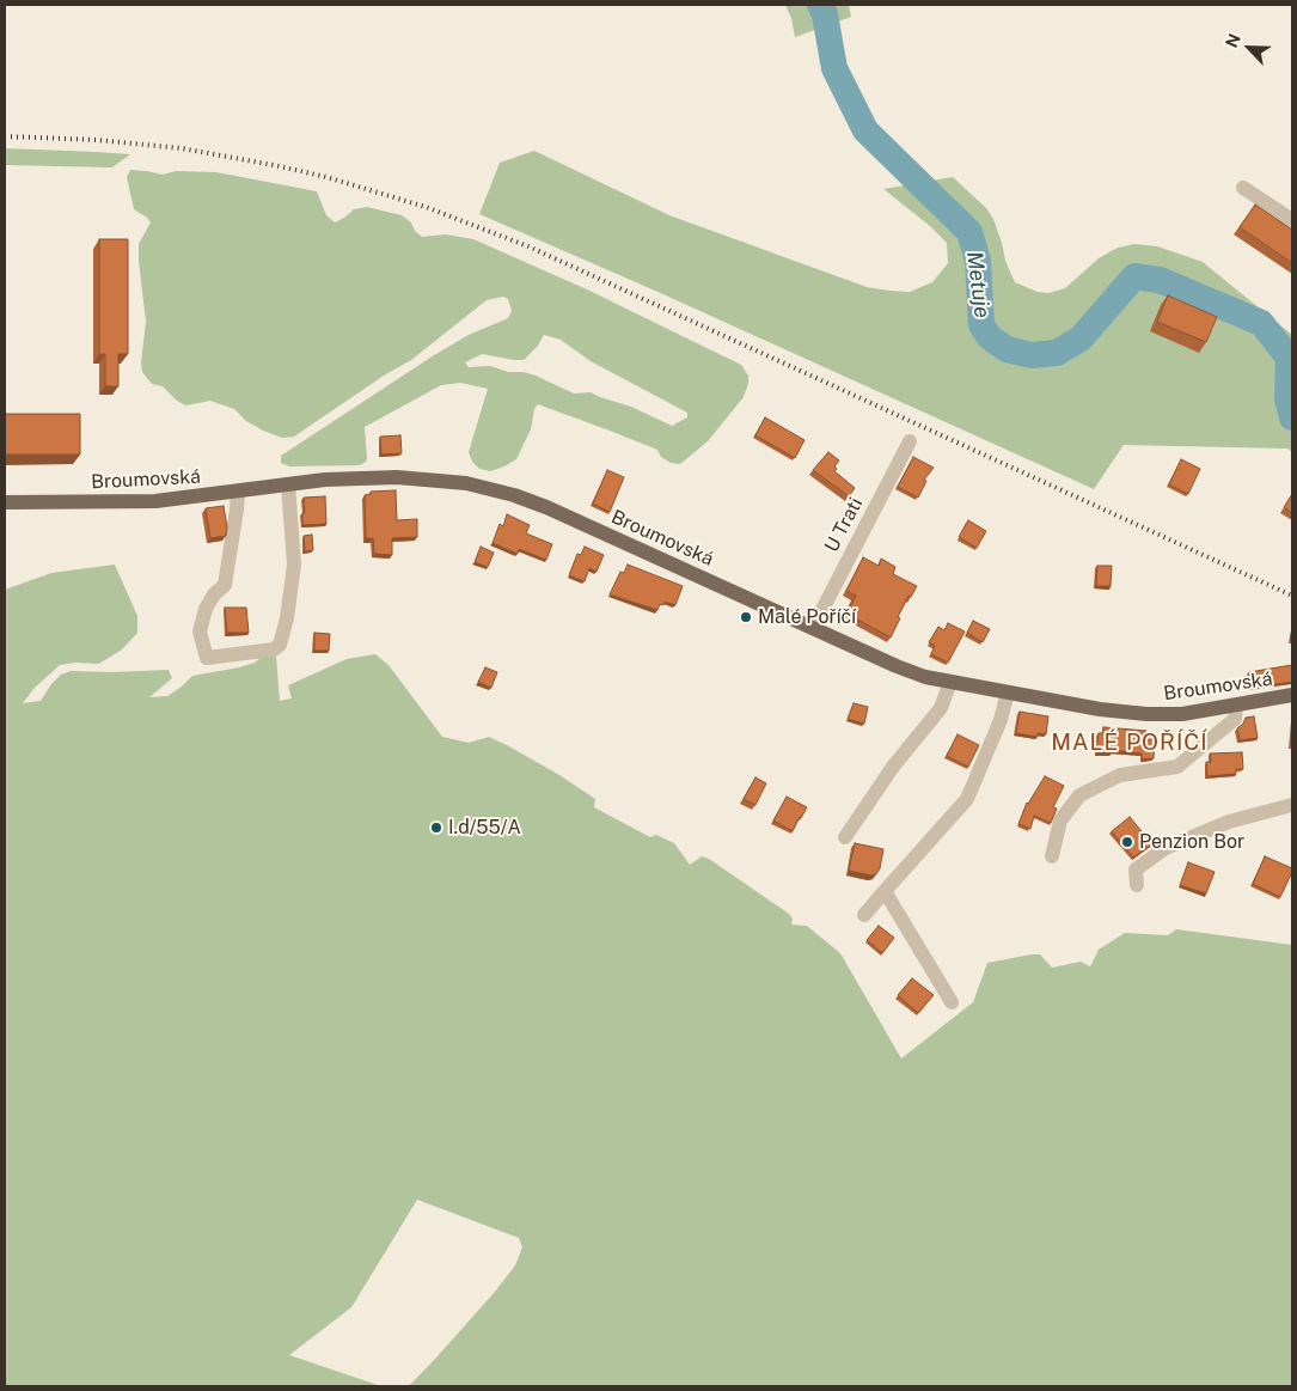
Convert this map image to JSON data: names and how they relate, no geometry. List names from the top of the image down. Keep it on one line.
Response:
{"streets":{"main road":["Broumovská"],"street":["U Trati"]},"crossings":[["Broumovská","U Trati"]],"districts":["MALÉ POŘÍČÍ"],"water":["Metuje"],"places":["Malé Poříčí","I.d/55/A","Penzion Bor"],"north":"top left"}
